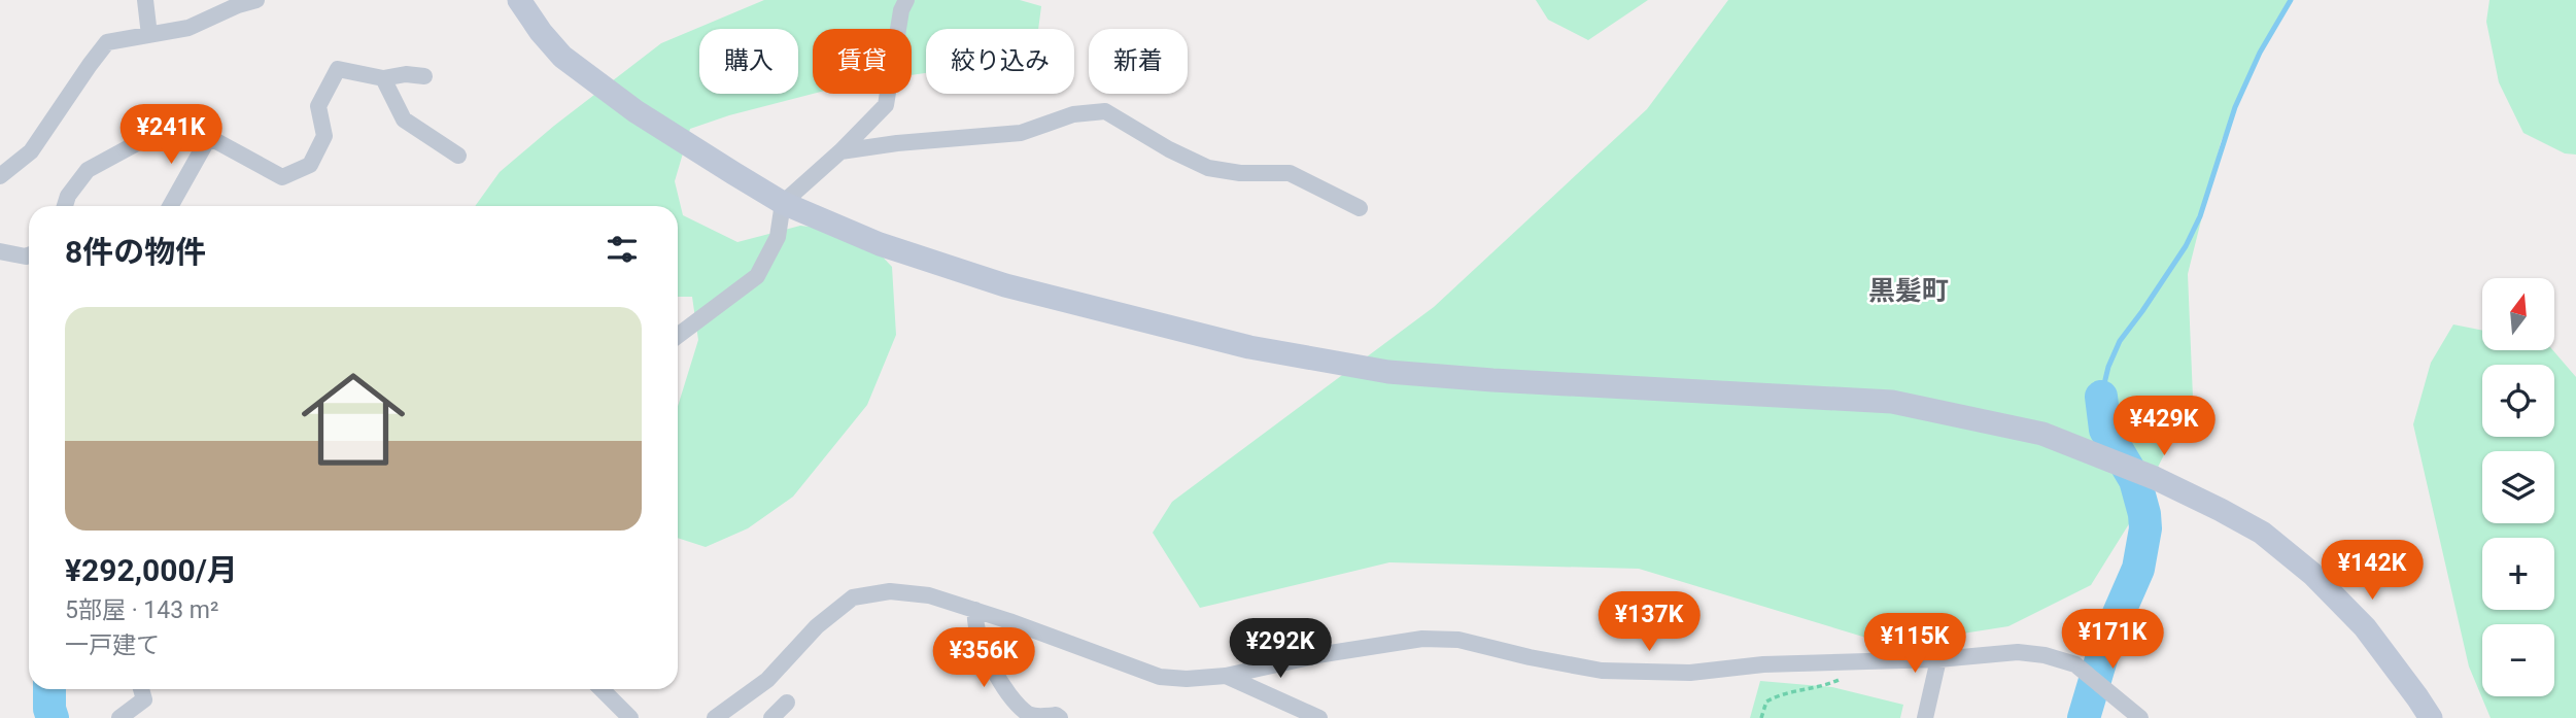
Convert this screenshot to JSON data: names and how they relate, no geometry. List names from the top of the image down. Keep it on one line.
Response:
{"districts":["黒髪町"],"north":"top","page":{"chip":["購入","賃貸","絞り込み","新着"],"price":["¥241K","¥429K","¥142K","¥137K","¥171K","¥115K","¥292K","¥356K"],"heading":"8件の物件","map_buttons":["+","−"],"list":[{"name":"¥292,000/月","note":"5部屋 · 143 m² · 一戸建て"}]}}
